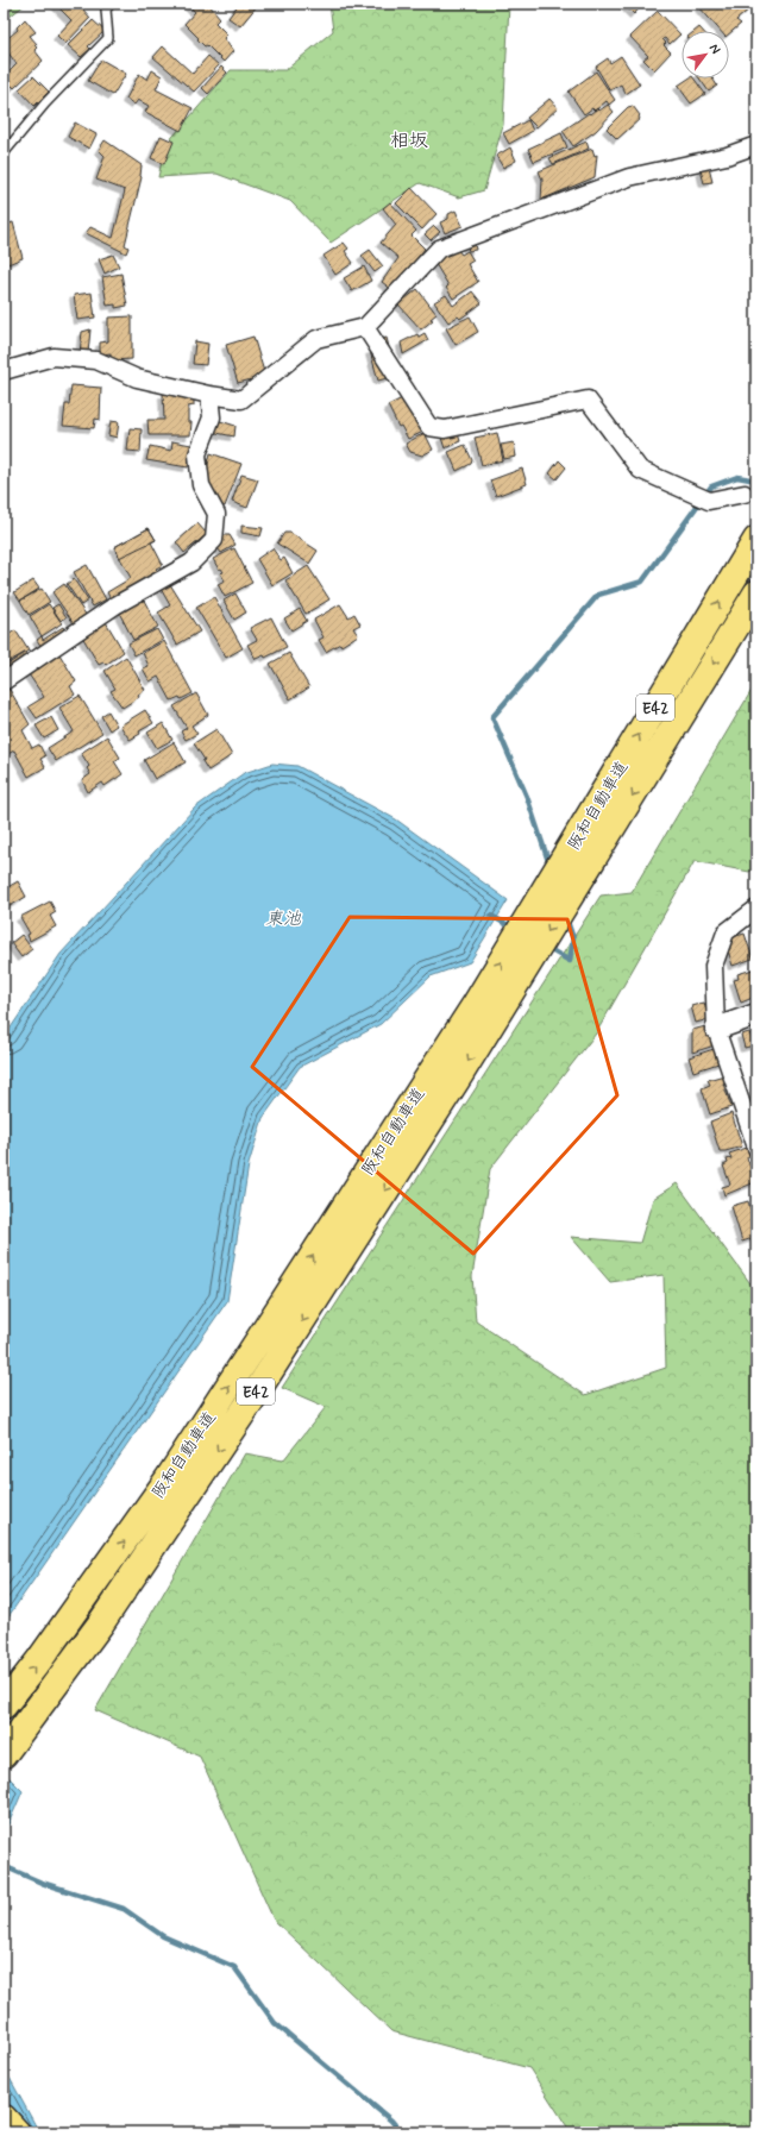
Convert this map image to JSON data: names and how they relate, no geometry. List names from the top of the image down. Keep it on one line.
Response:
{"streets":{"main road":["E42","阪和自動車道"]},"districts":["相坂"],"water":["東池"],"north":"top right"}
